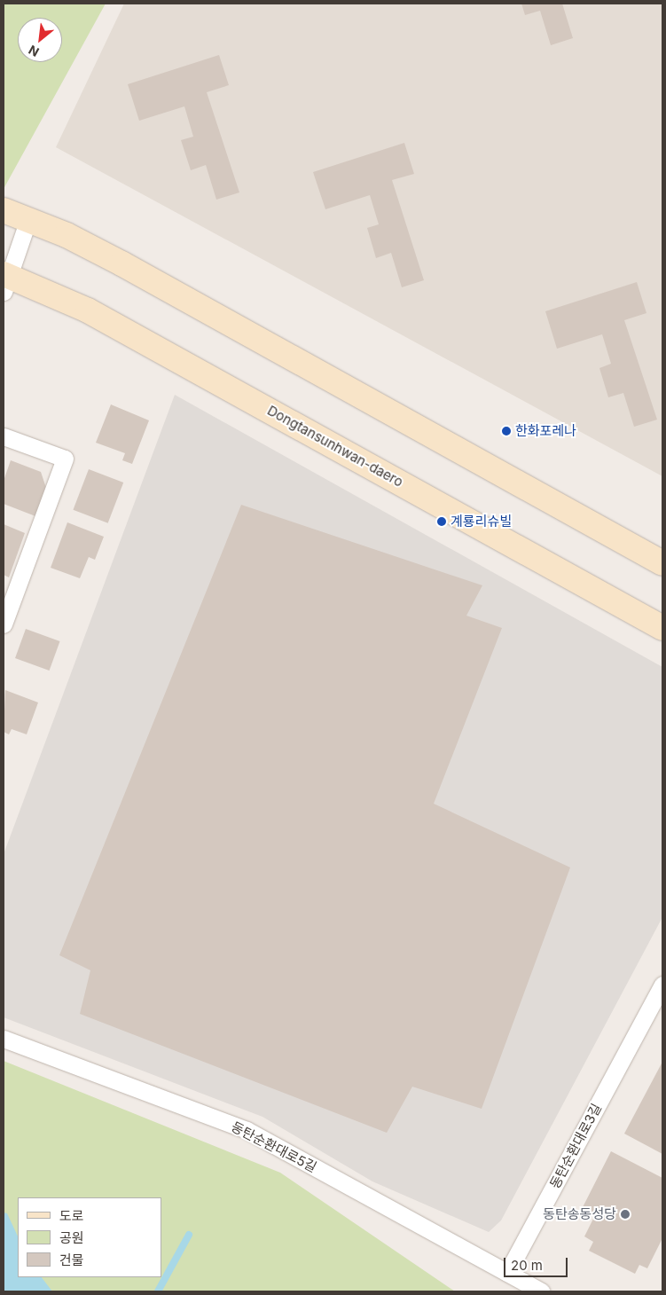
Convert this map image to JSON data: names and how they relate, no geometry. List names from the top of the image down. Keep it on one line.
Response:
{"streets":{"main road":["Dongtansunhwan-daero"],"street":["동탄순환대로3길","동탄순환대로5길"]},"crossings":[["동탄순환대로3길","동탄순환대로5길"]],"places":["한화포레나","계룡리슈빌","동탄송동성당"],"legend":["도로","공원","건물"],"scale_bar":"20 m","north":"bottom left"}
